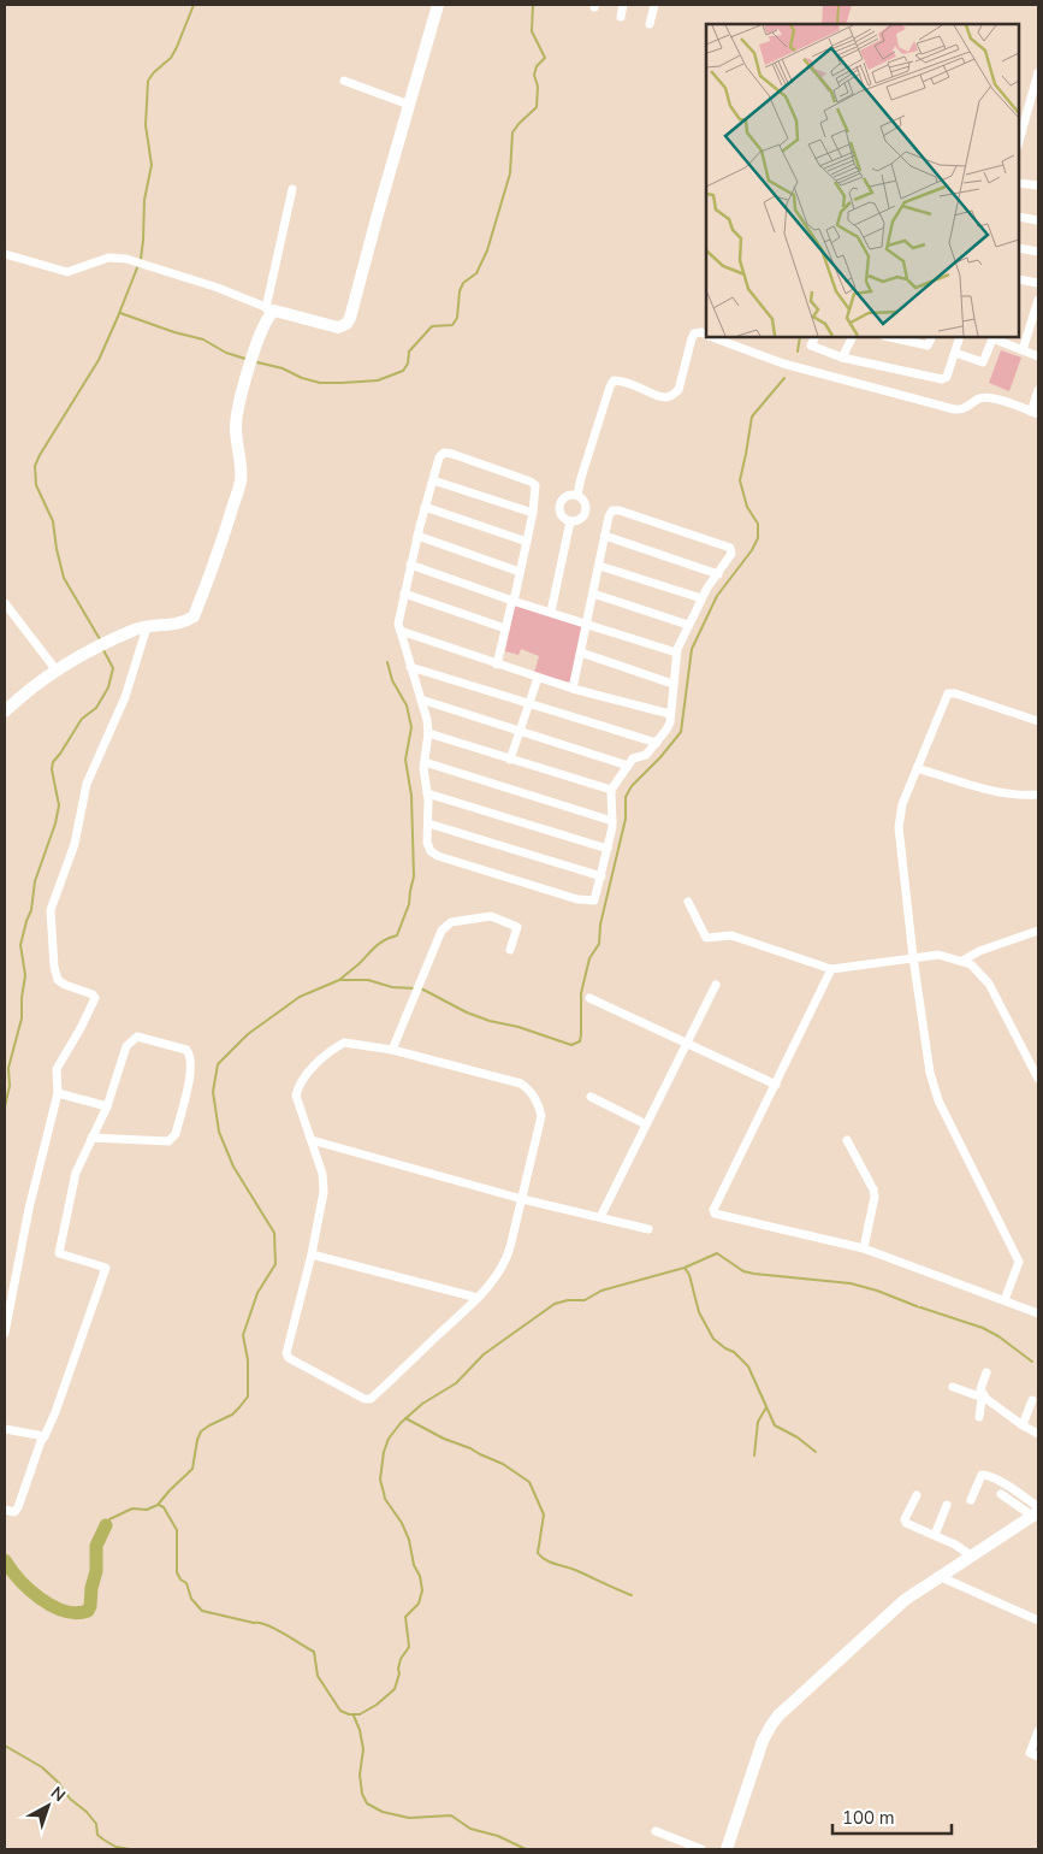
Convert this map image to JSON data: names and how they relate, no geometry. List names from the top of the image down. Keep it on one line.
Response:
{"scale_bar":"100 m","north":"top right"}
